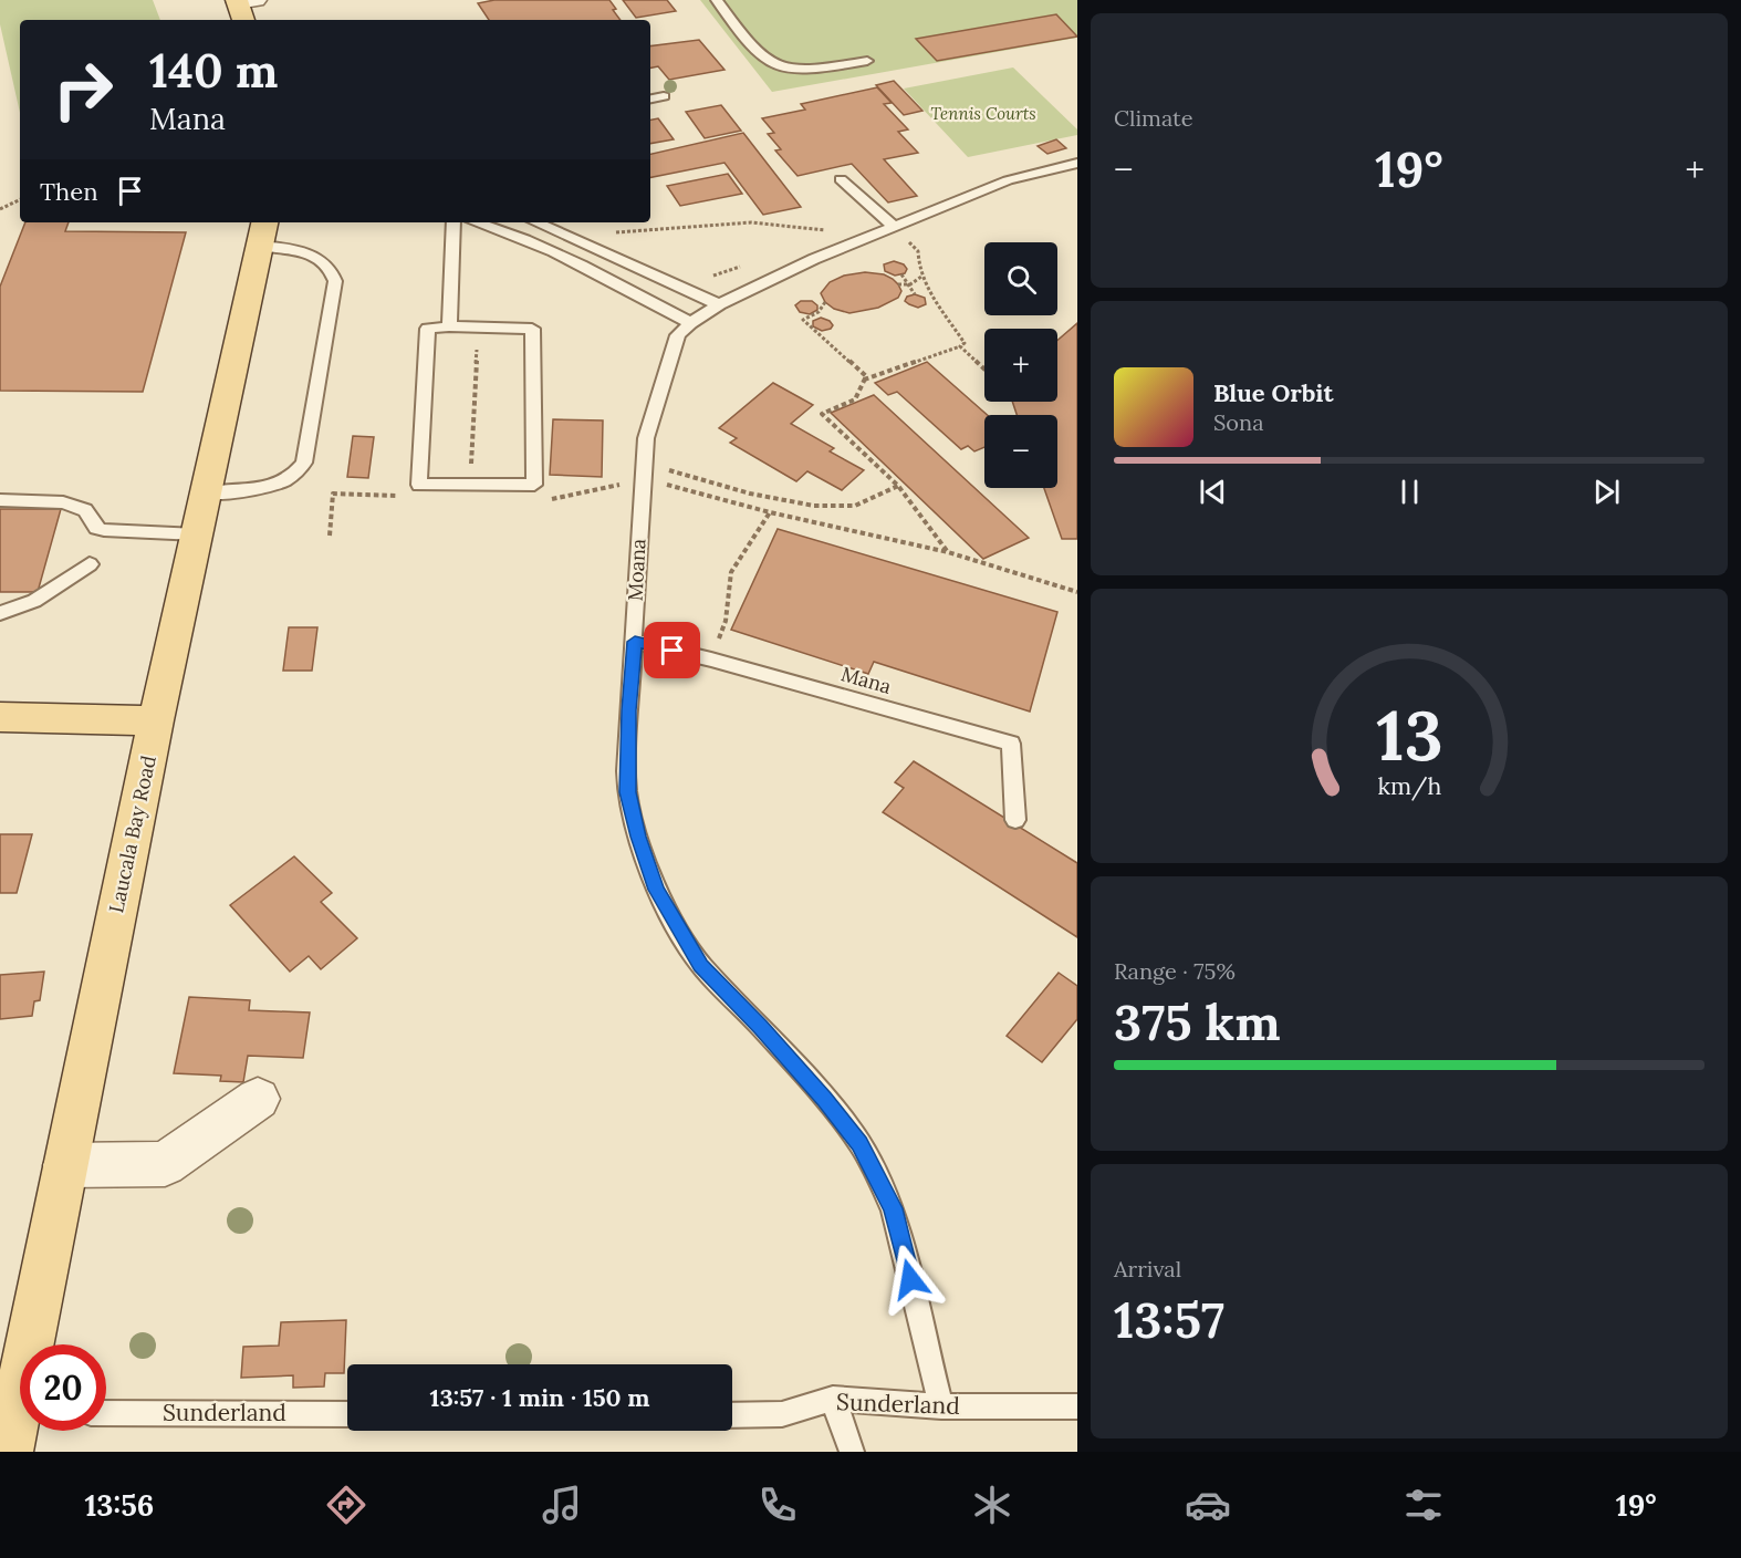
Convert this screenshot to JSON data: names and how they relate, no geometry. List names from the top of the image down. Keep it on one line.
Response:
{"streets":{"main road":["Laucala Bay Road"],"lane":["Moana","Mana","Sunderland"]},"crossings":[["Moana","Mana"],["Moana","Sunderland"]],"parks":["Tennis Courts"],"page":{"tile":["Climate",["Range · 75%","375 km"],["Arrival","13:57"]],"turn":["140 m","Mana"],"heat":["−","19°","+"],"then":"Then","map_buttons":["+","−"],"song":["Blue Orbit","Sona"],"limit":"20","trip":"13:57 · 1 min · 150 m","tabs":["13:56","19°"],"gauge":["13","km/h"]}}
